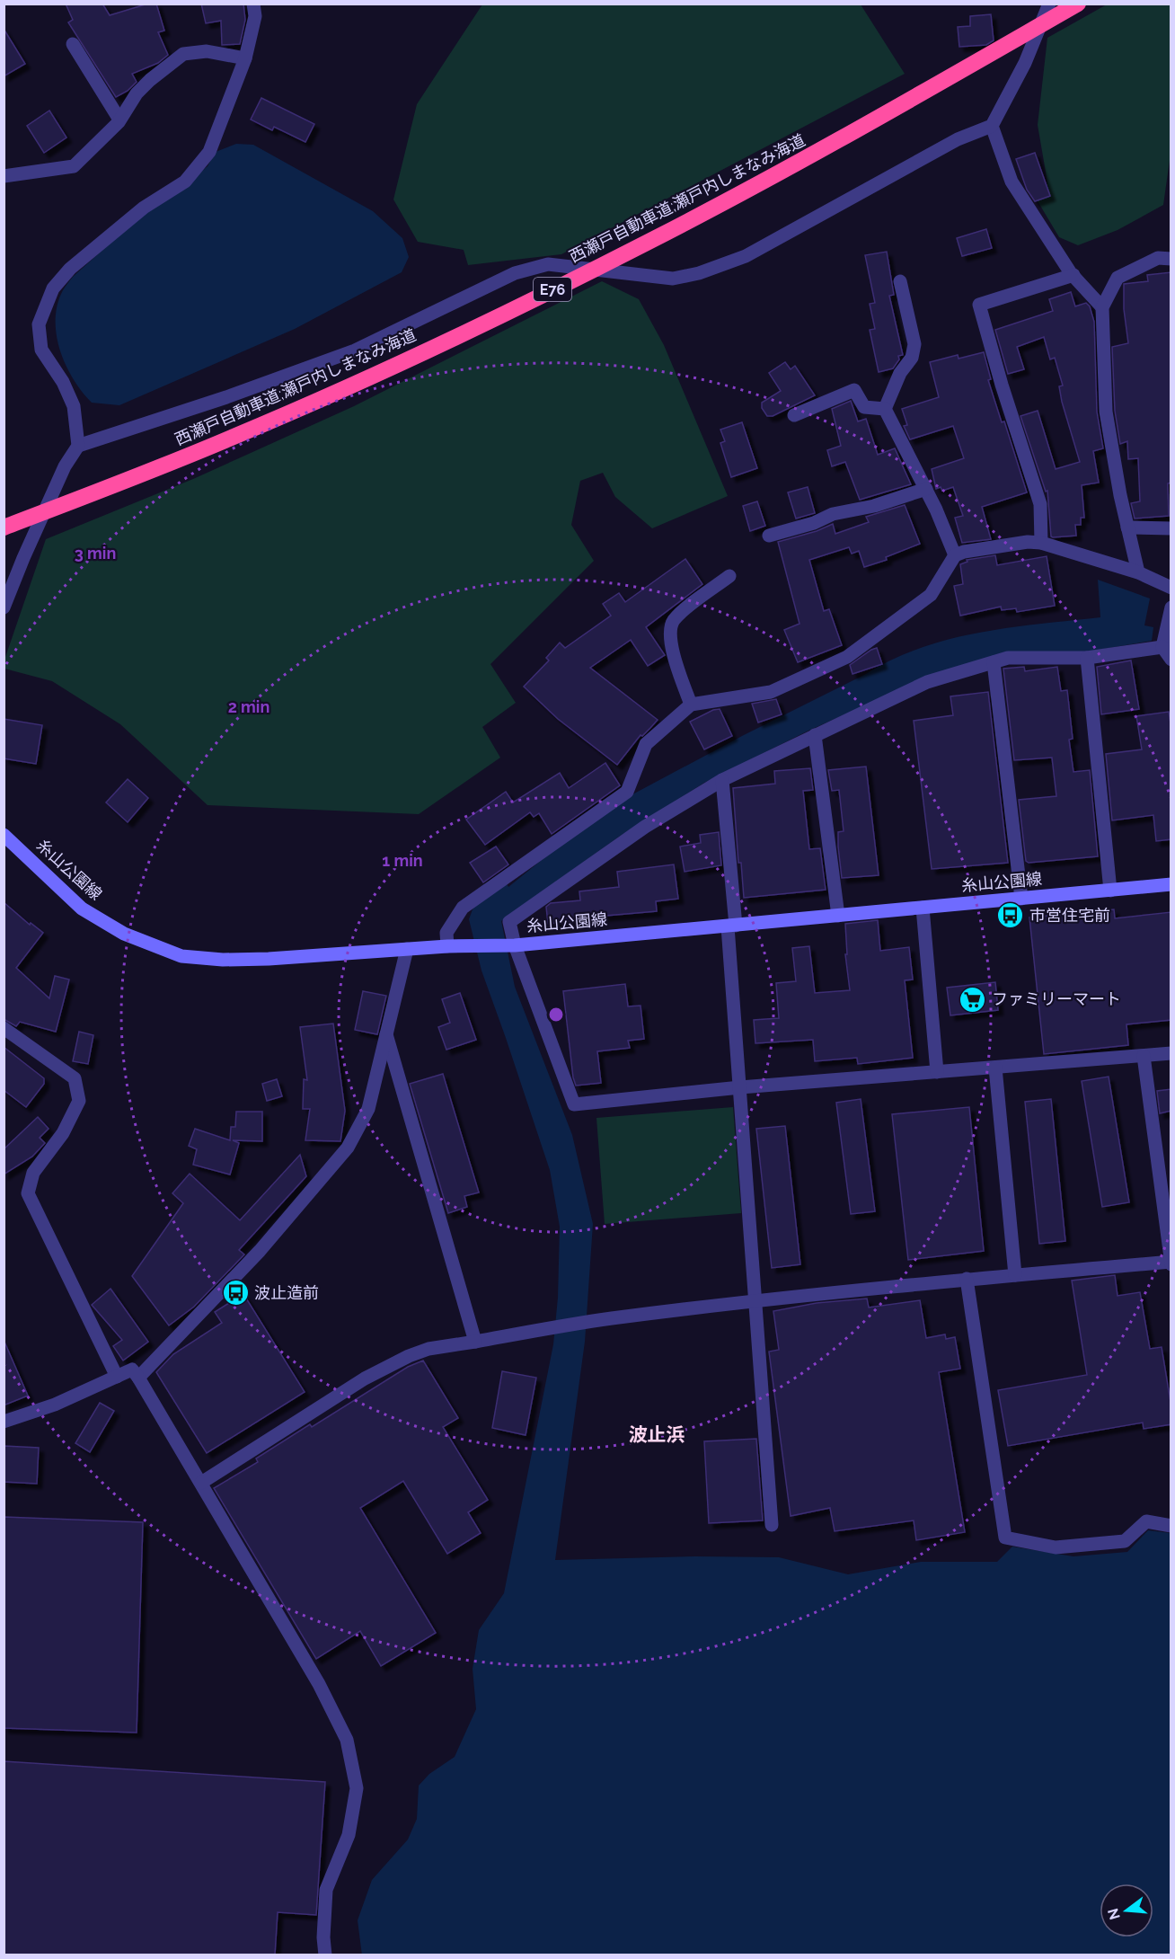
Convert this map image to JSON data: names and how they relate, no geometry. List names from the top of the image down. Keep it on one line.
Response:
{"streets":{"highway":["西瀬戸自動車道;瀬戸内しまなみ海道","E76"],"main road":["糸山公園線"]},"districts":["波止浜"],"places":{"bus stop":["市営住宅前","波止造前"],"supermarket":["ファミリーマート"]},"north":"left","rings":["3 min","2 min","1 min"]}
